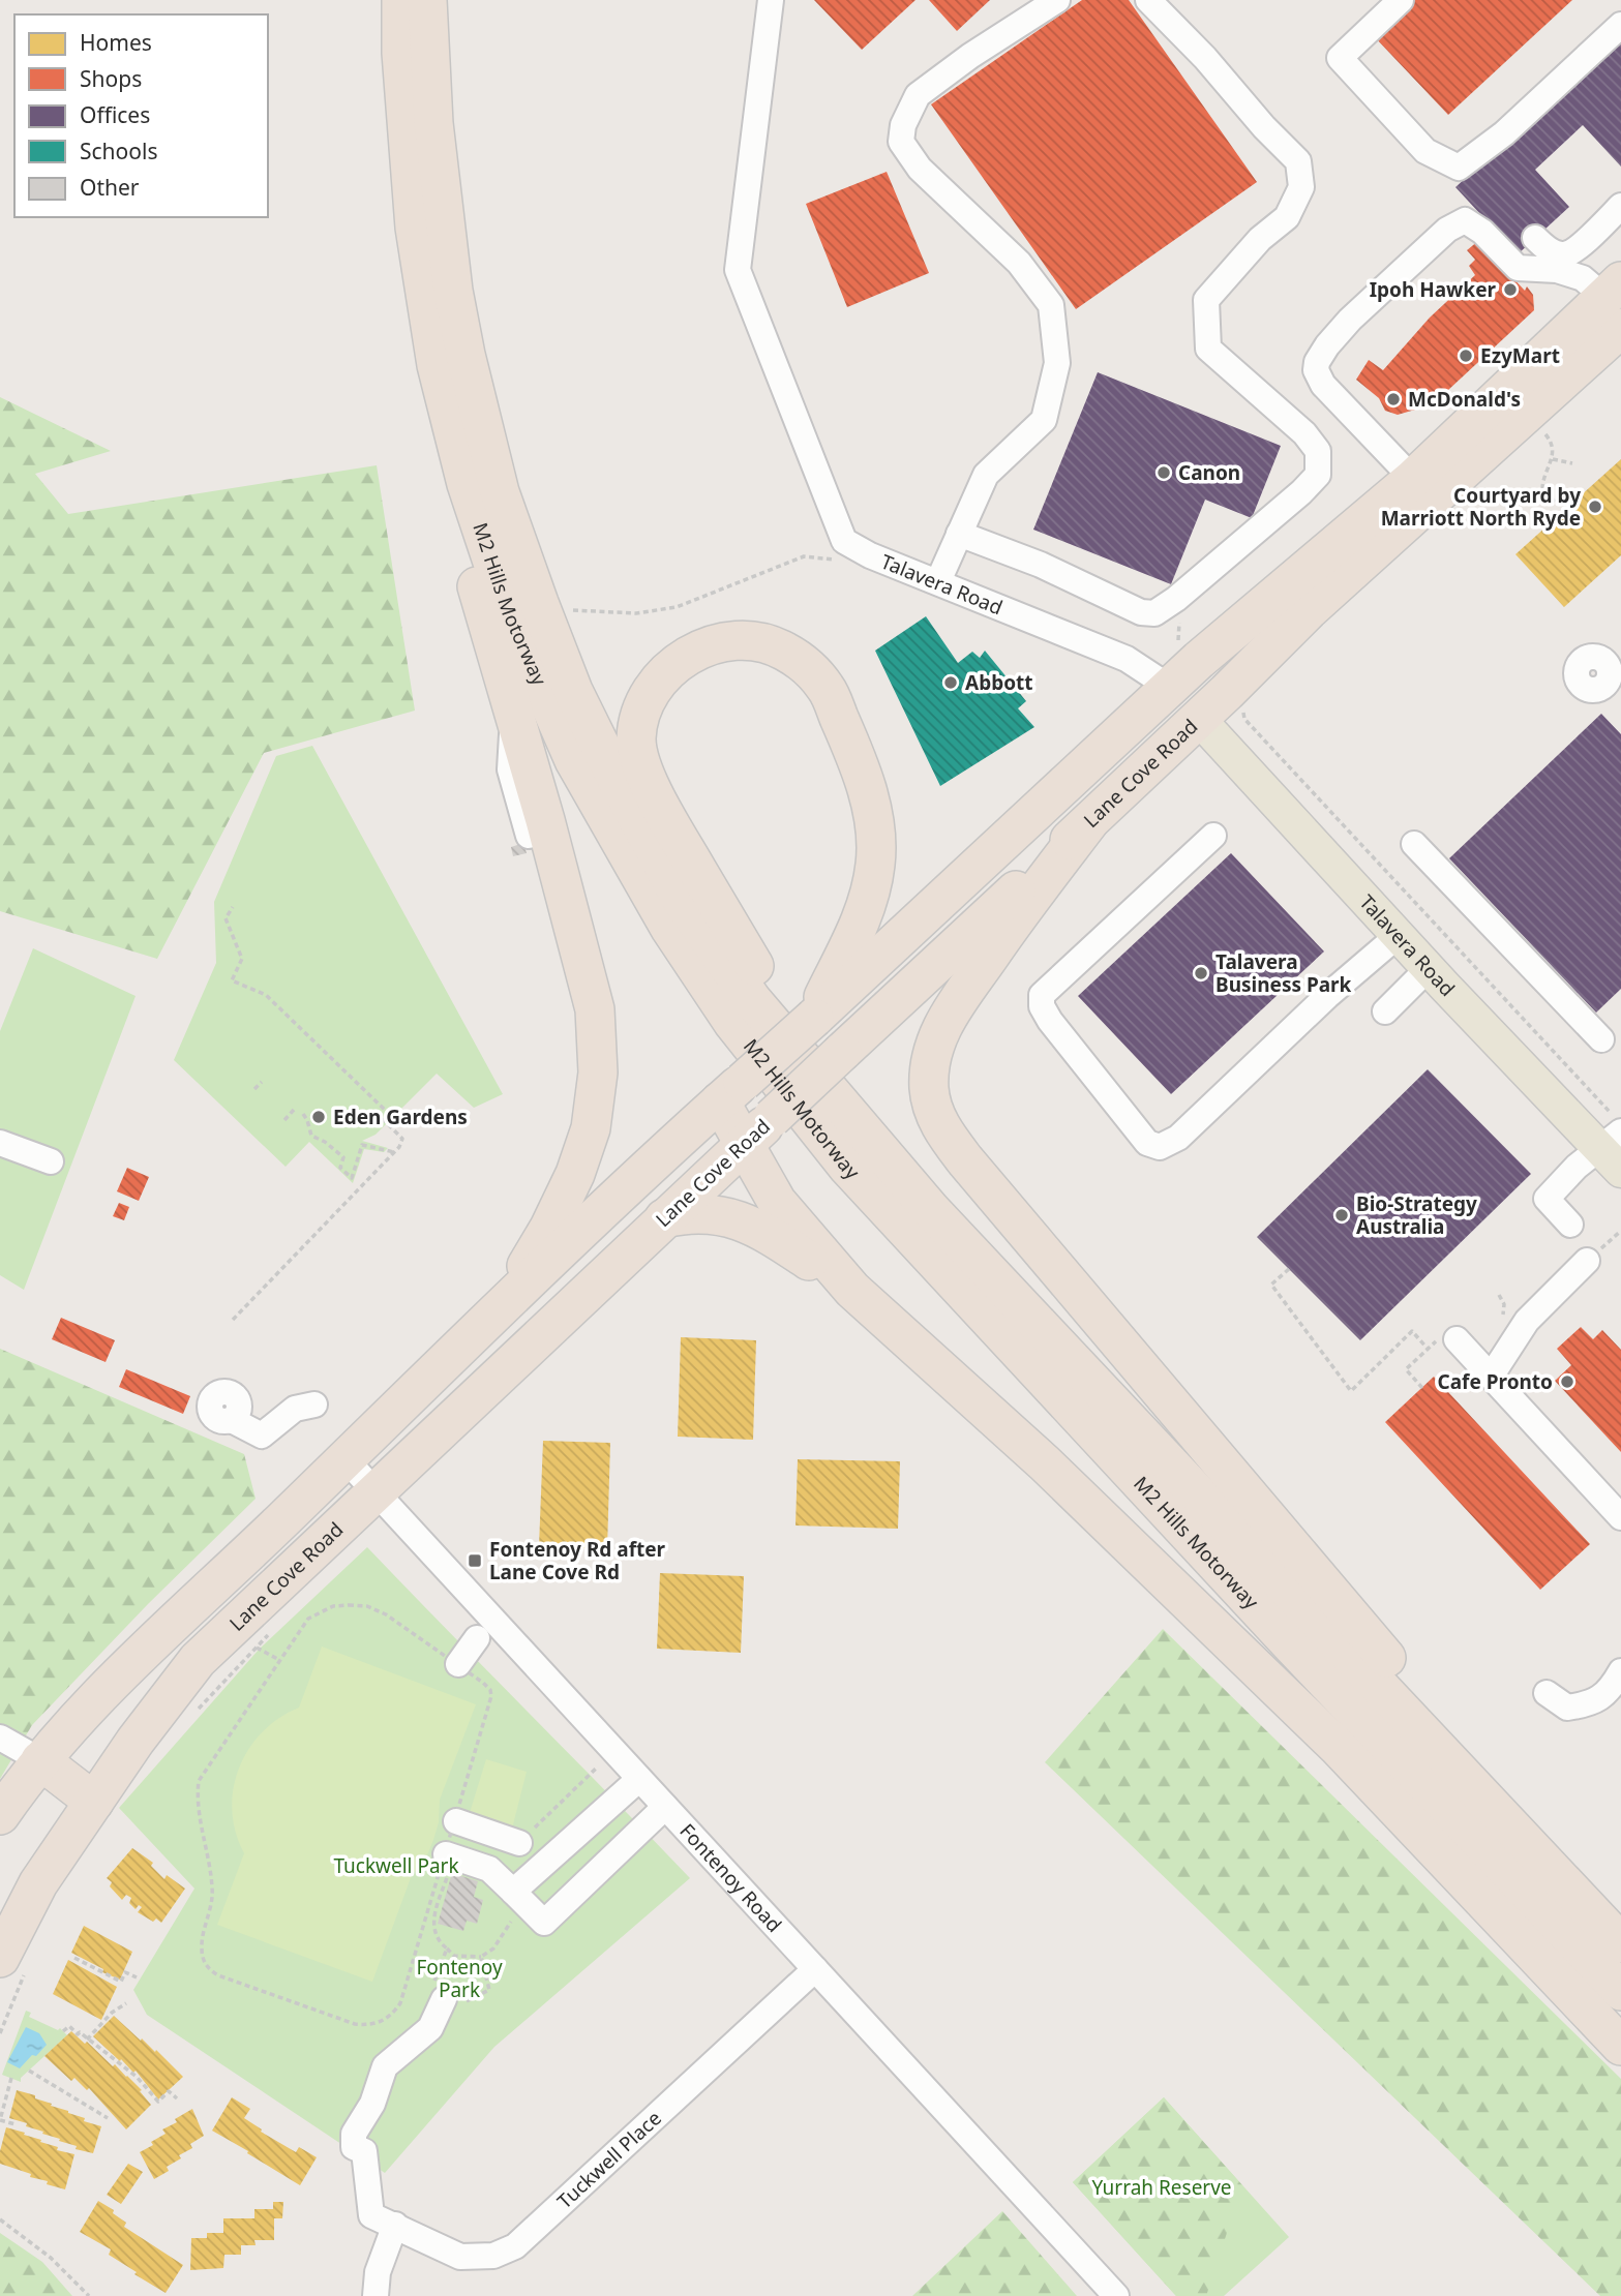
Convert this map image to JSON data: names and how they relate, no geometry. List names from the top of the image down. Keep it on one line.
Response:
{"streets":{"highway":["M2 Hills Motorway","Lane Cove Road"],"main road":["Talavera Road"],"street":["Fontenoy Road","Tuckwell Place"]},"crossings":[["Talavera Road","Lane Cove Road"],["M2 Hills Motorway","Lane Cove Road"],["Lane Cove Road","Fontenoy Road"],["Fontenoy Road","Tuckwell Place"]],"parks":["Tuckwell Park","Fontenoy Park","Yurrah Reserve"],"places":{"other":["Ipoh Hawker","EzyMart","McDonald's","Canon","Courtyard by Marriott North Ryde","Abbott","Talavera Business Park","Eden Gardens","Bio-Strategy Australia","Cafe Pronto"],"transit":["Fontenoy Rd after Lane Cove Rd"]},"legend":["Homes","Shops","Offices","Schools","Other"]}
